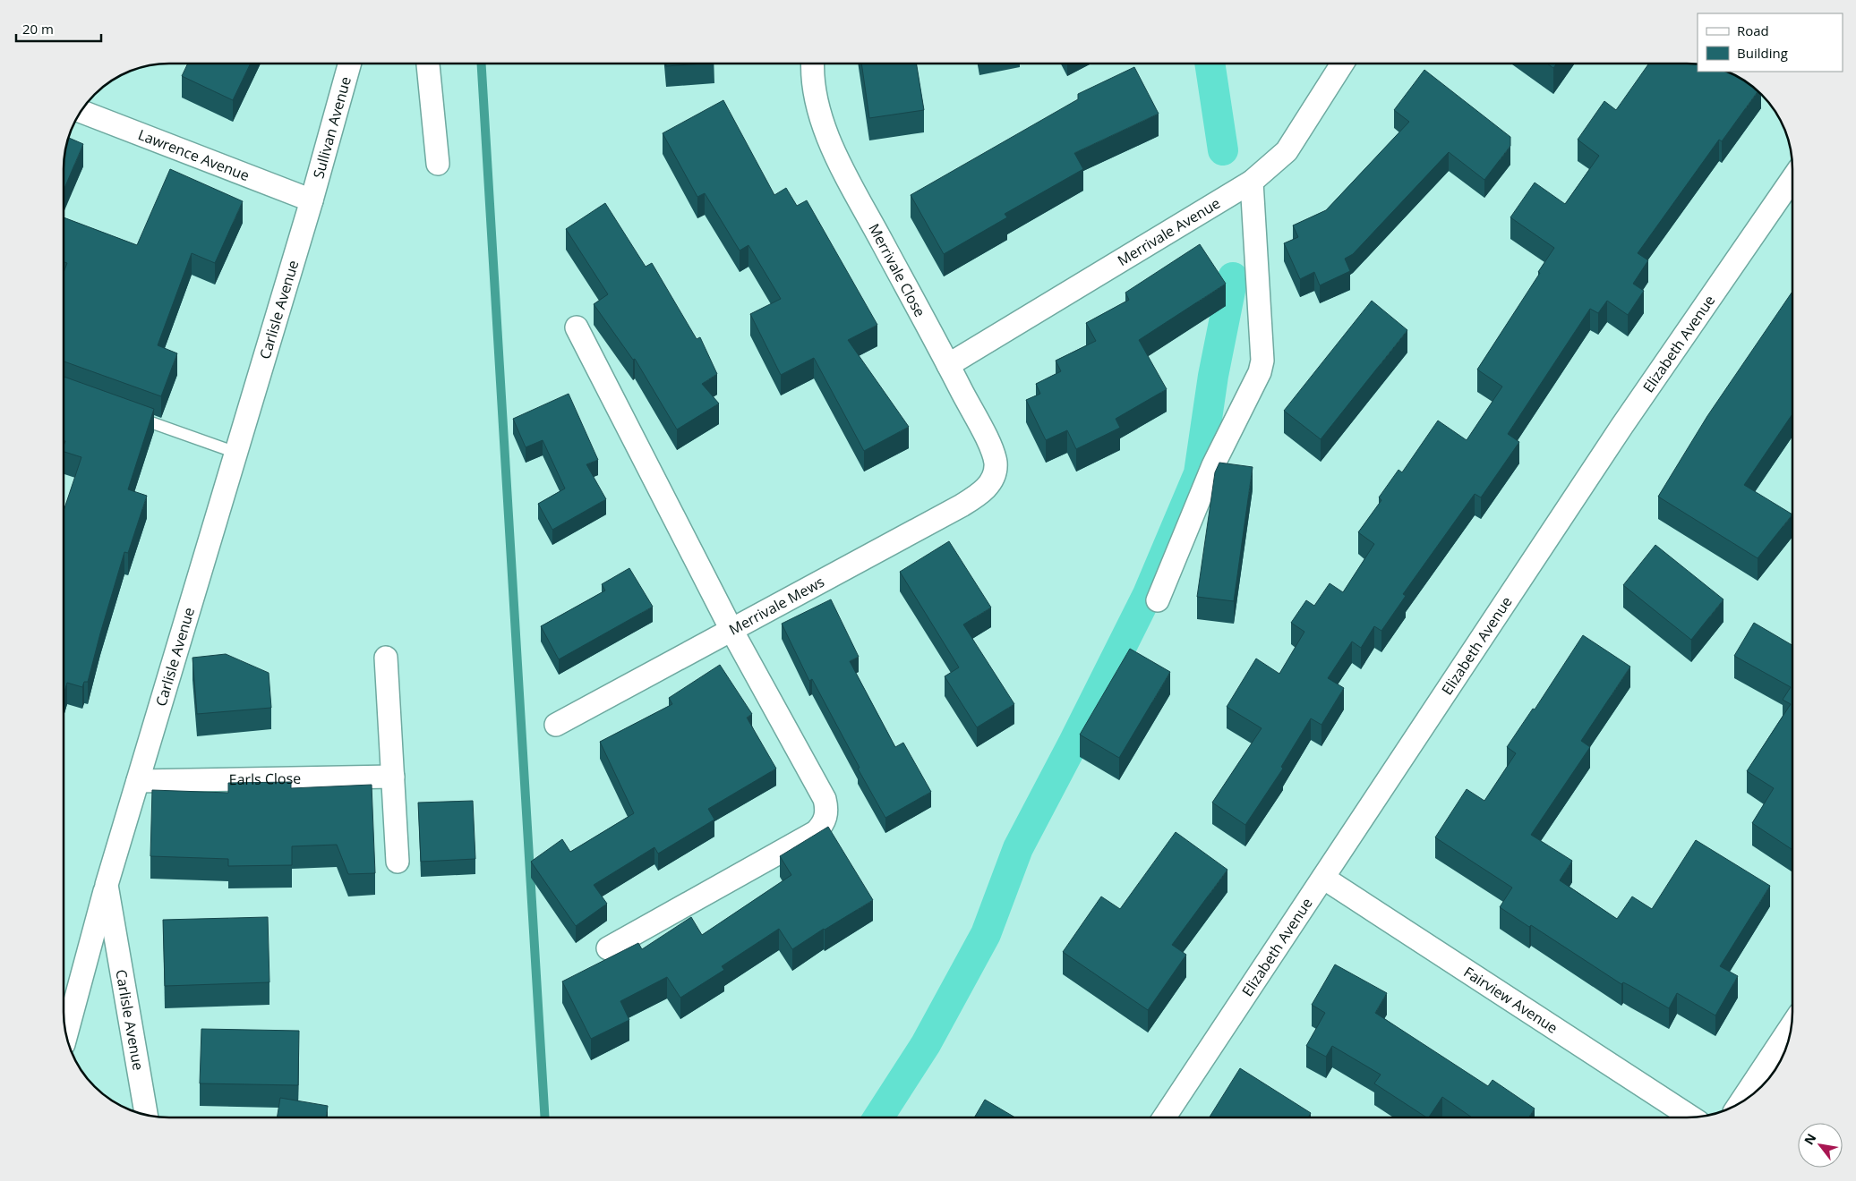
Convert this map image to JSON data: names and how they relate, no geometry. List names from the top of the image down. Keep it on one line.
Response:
{"streets":{"street":["Sullivan Avenue","Lawrence Avenue","Merrivale Avenue","Merrivale Close","Carlisle Avenue","Elizabeth Avenue","Merrivale Mews","Earls Close","Fairview Avenue"]},"crossings":[["Sullivan Avenue","Lawrence Avenue"],["Sullivan Avenue","Carlisle Avenue"],["Lawrence Avenue","Carlisle Avenue"],["Merrivale Avenue","Merrivale Close"],["Merrivale Close","Merrivale Mews"],["Carlisle Avenue","Earls Close"],["Elizabeth Avenue","Fairview Avenue"]],"legend":["Road","Building"],"scale_bar":"20 m","north":"top left"}
